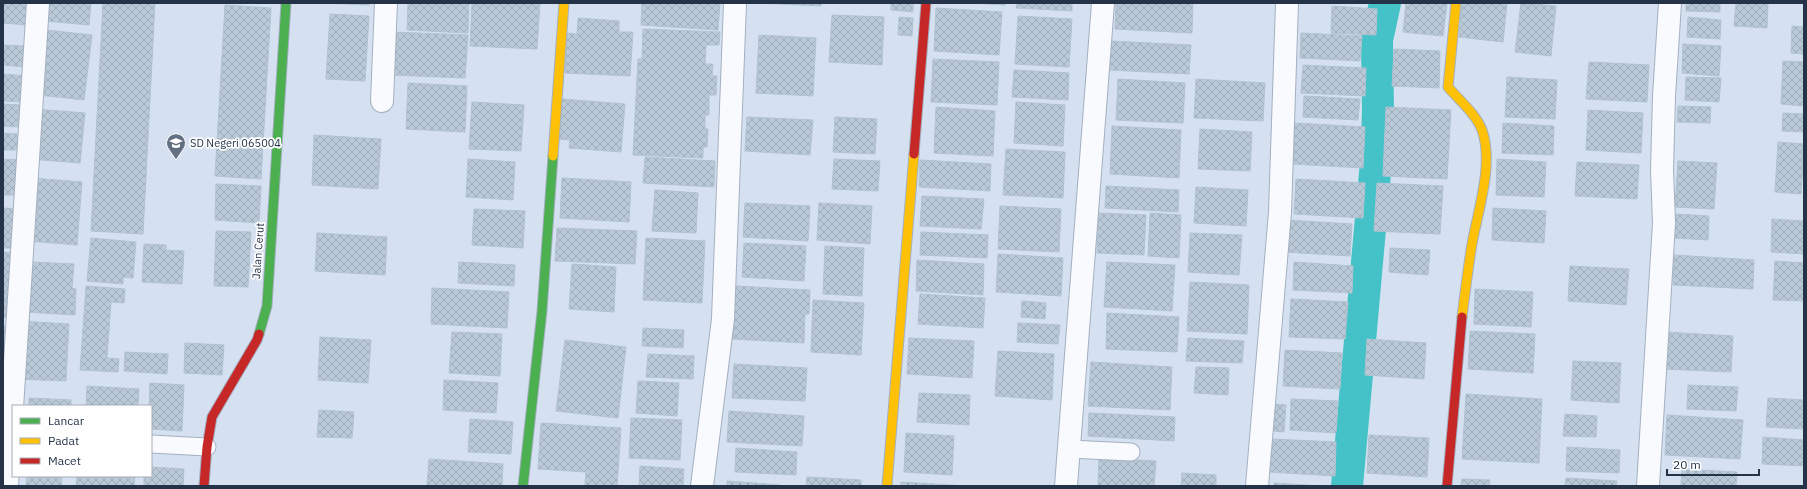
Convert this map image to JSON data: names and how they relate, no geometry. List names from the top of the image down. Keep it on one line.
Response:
{"streets":{"street":["Jalan Cerut"]},"places":{"school or university":["SD Negeri 065004"]},"legend":["Lancar","Padat","Macet"],"scale_bar":"20 m"}
